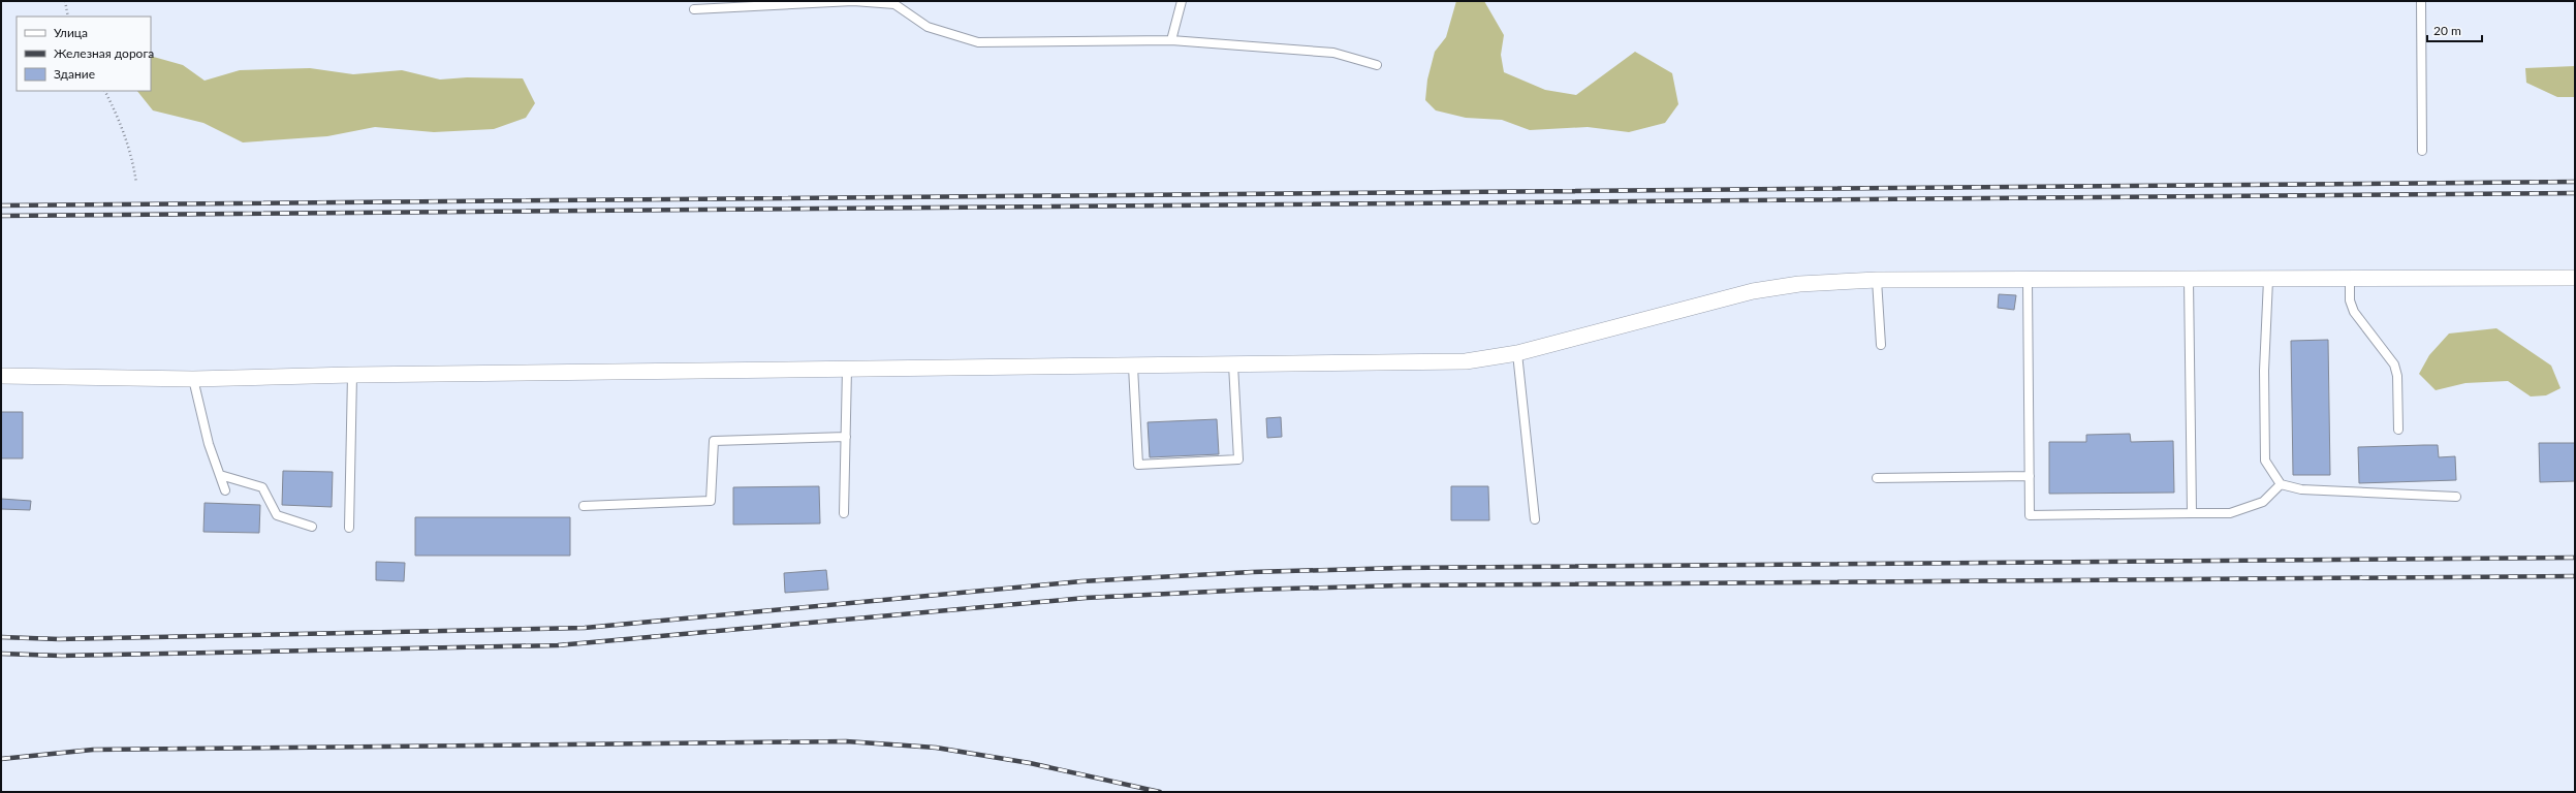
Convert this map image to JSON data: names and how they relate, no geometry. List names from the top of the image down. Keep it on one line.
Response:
{"legend":["Улица","Железная дорога","Здание"],"scale_bar":"20 m"}
